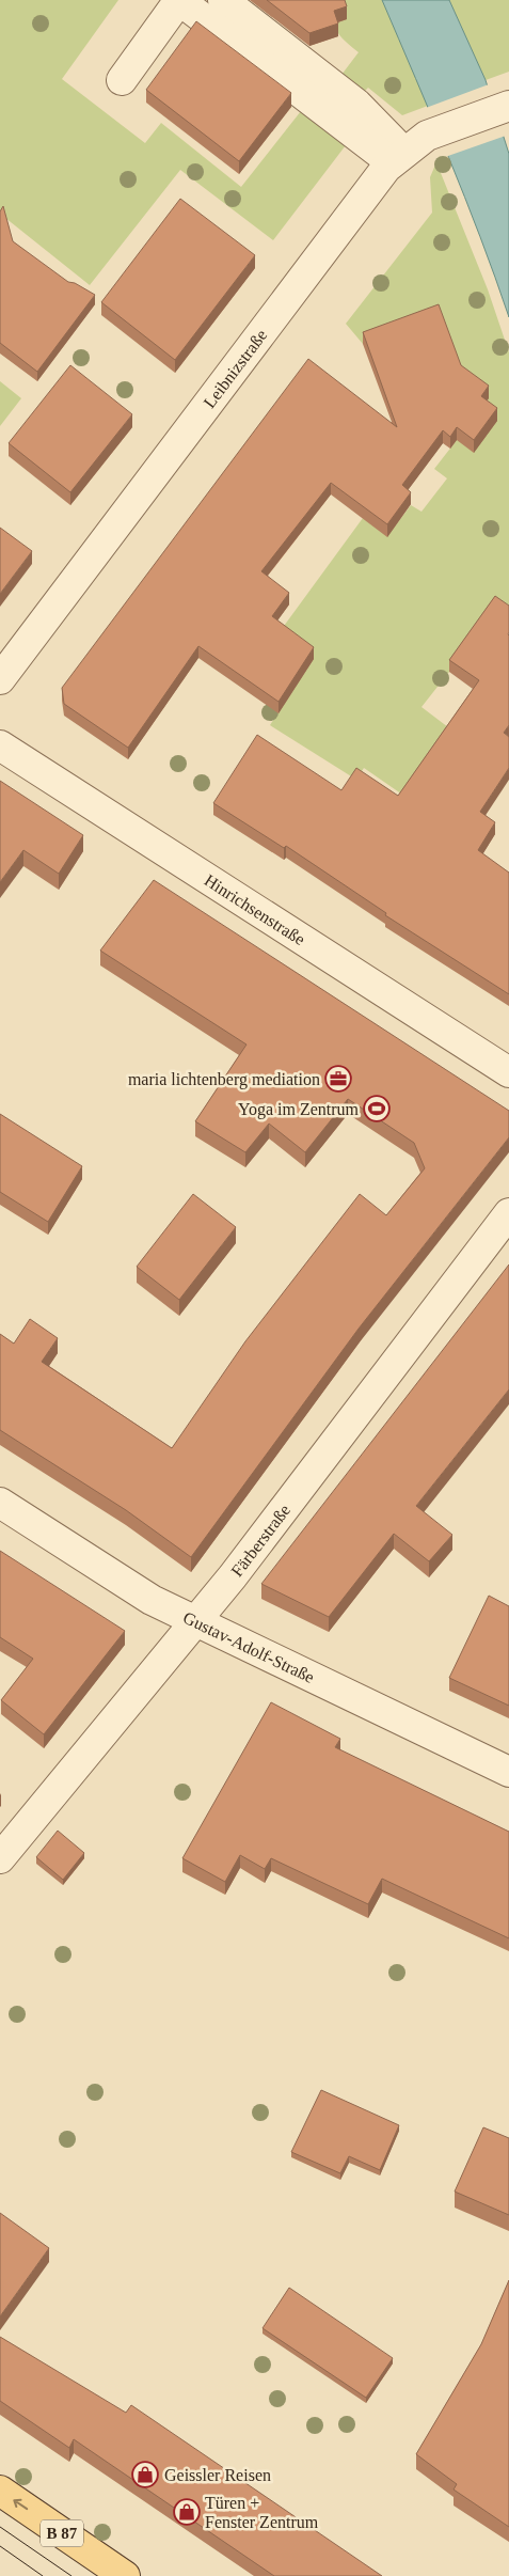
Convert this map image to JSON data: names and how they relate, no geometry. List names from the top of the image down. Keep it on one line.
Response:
{"streets":{"main road":["B 87"],"street":["Leibnizstraße","Hinrichsenstraße","Färberstraße","Gustav-Adolf-Straße"]},"crossings":[["Färberstraße","Gustav-Adolf-Straße"]],"places":{"office":["maria lichtenberg mediation"],"sports":["Yoga im Zentrum"],"shop":["Geissler Reisen","Türen + Fenster Zentrum"]}}
